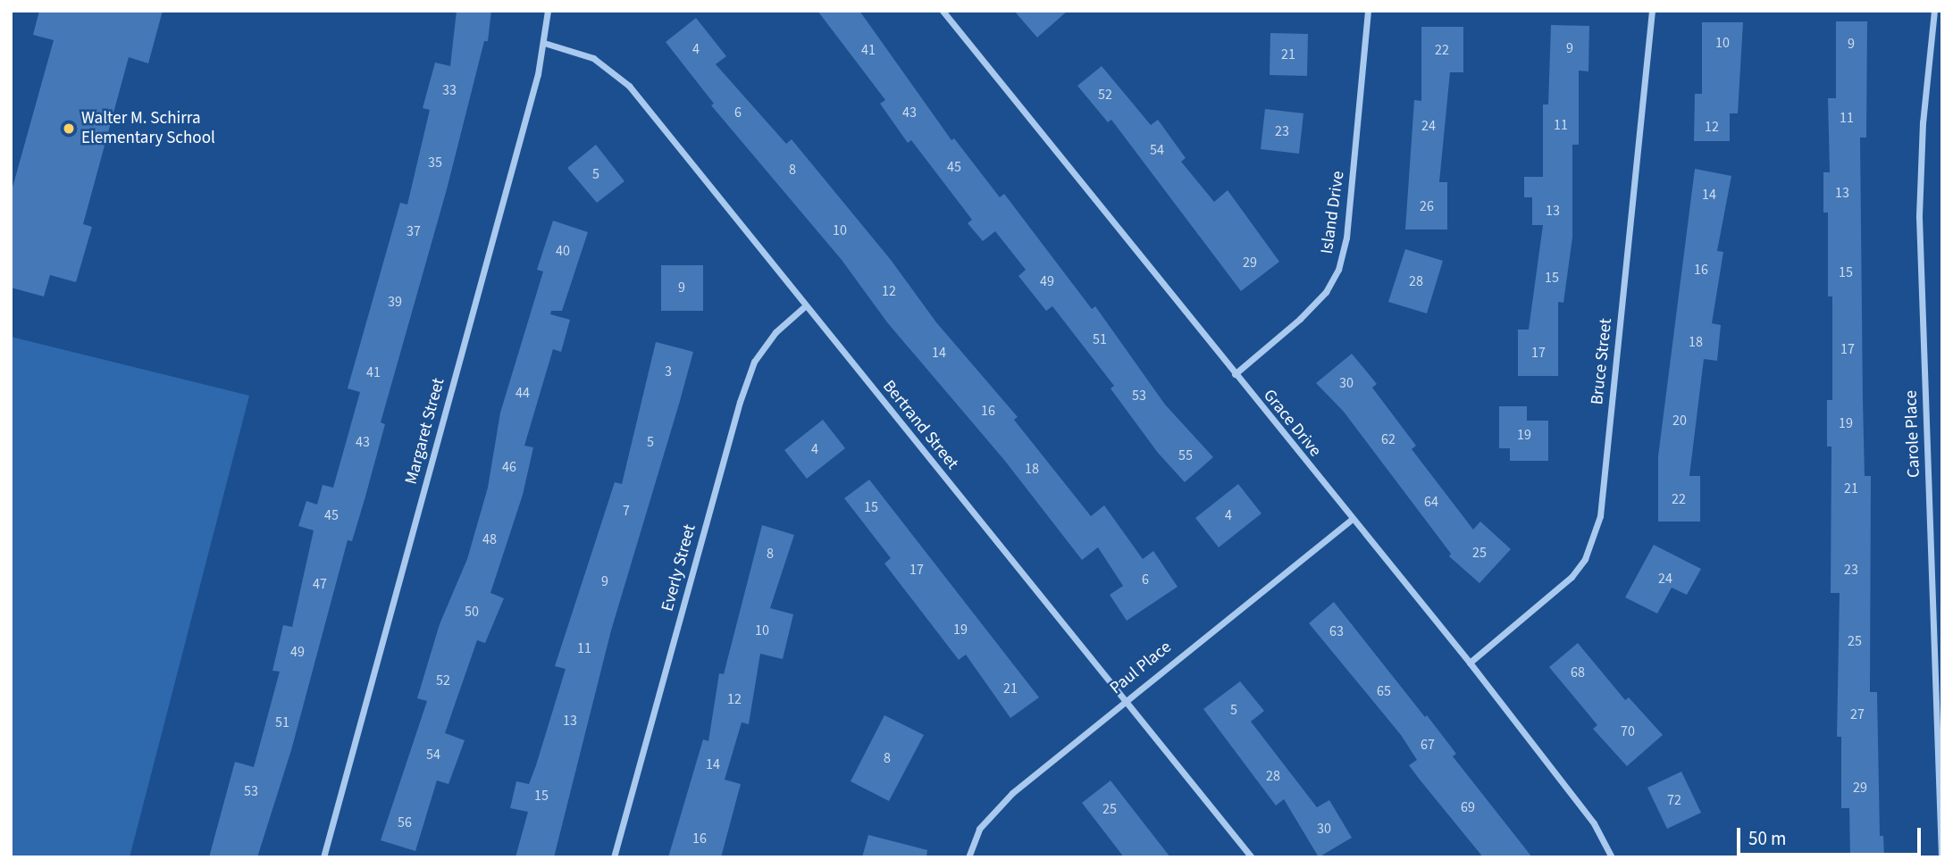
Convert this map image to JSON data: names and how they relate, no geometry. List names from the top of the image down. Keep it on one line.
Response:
{"streets":{"street":["Island Drive","Bruce Street","Grace Drive","Bertrand Street","Margaret Street","Carole Place","Everly Street","Paul Place"]},"crossings":[["Island Drive","Grace Drive"],["Bruce Street","Grace Drive"],["Grace Drive","Paul Place"],["Bertrand Street","Margaret Street"],["Bertrand Street","Everly Street"],["Bertrand Street","Paul Place"]],"places":["Walter M. Schirra Elementary School"],"house_numbers":["10","9","9","4","41","22","21","33","52","6","43","11","11","24","12","23","54","35","45","8","5","13","14","26","13","10","37","40","29","16","15","15","49","28","9","12","39","51","18","17","14","17","3","41","30","44","53","16","20","19","19","62","43","5","4","55","46","18","21","22","64","15","7","45","4","48","25","8","17","23","24","6","9","47","50","19","10","63","25","11","49","68","52","21","65","12","5","27","13","51","70","67","54","8","14","28","29","53","15","72","69","25","56","30","16"],"scale_bar":"50 m"}
